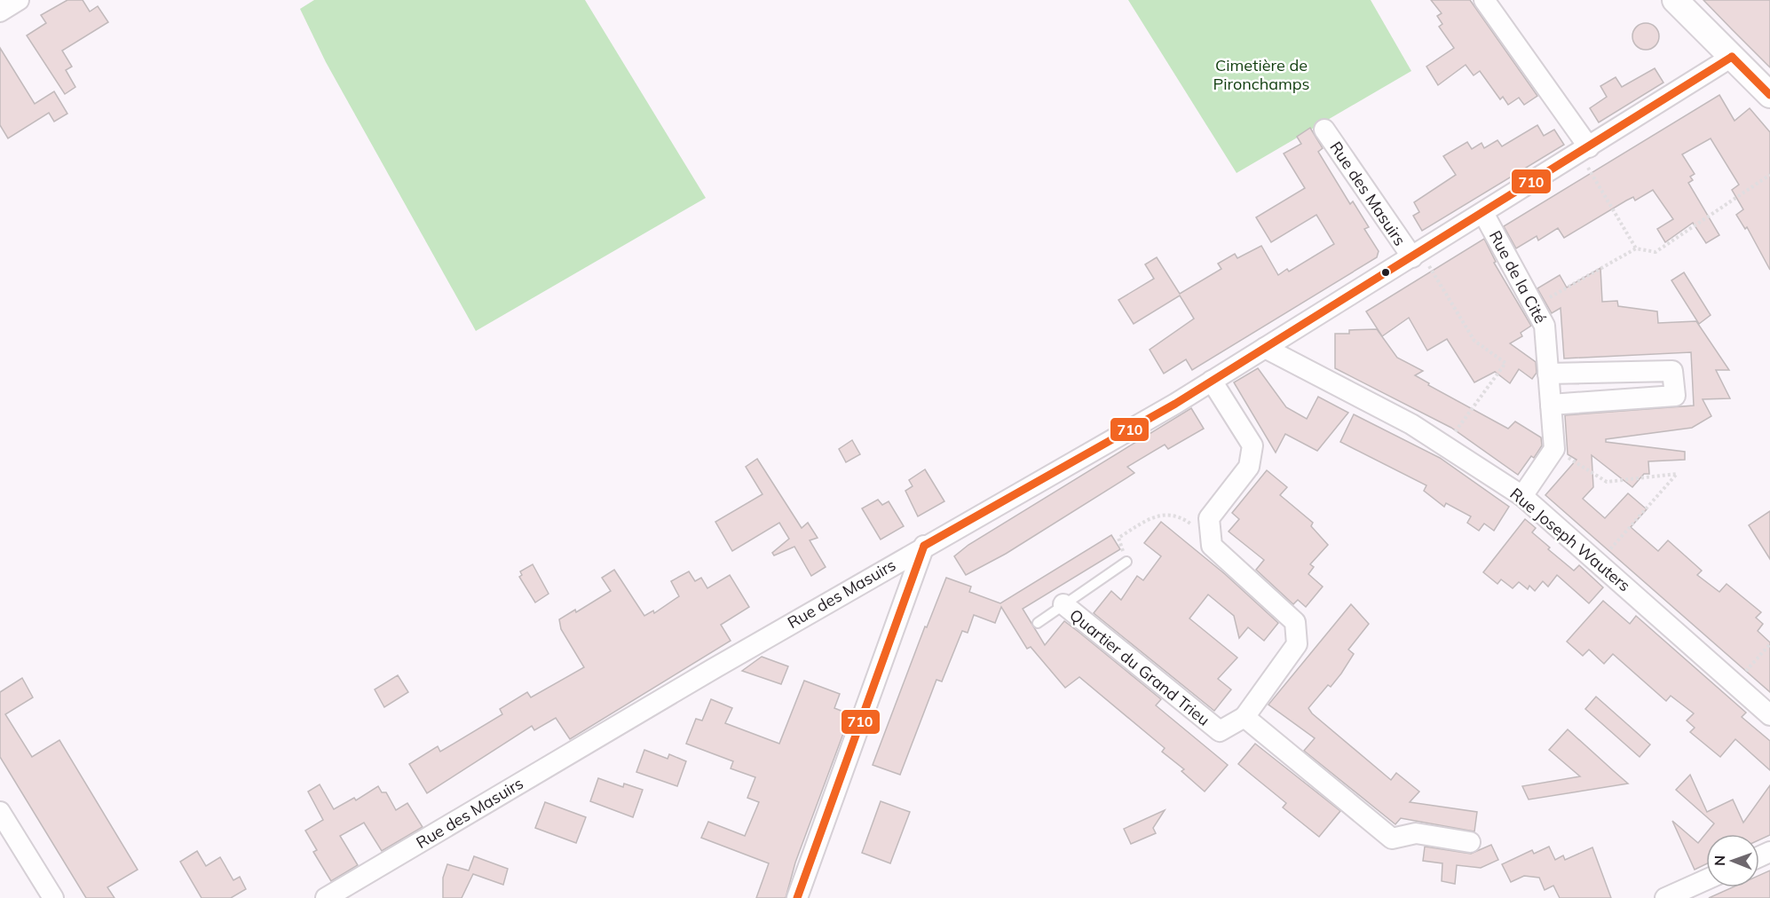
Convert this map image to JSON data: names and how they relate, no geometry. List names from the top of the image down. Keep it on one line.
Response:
{"streets":{"street":["Rue des Masuirs","Rue de la Cité","Rue Joseph Wauters","Quartier du Grand Trieu"]},"crossings":[["Rue des Masuirs","Rue de la Cité"],["Rue des Masuirs","Rue Joseph Wauters"]],"parks":["Cimetière de Pironchamps"],"lines":["transit line 710"],"north":"left"}
